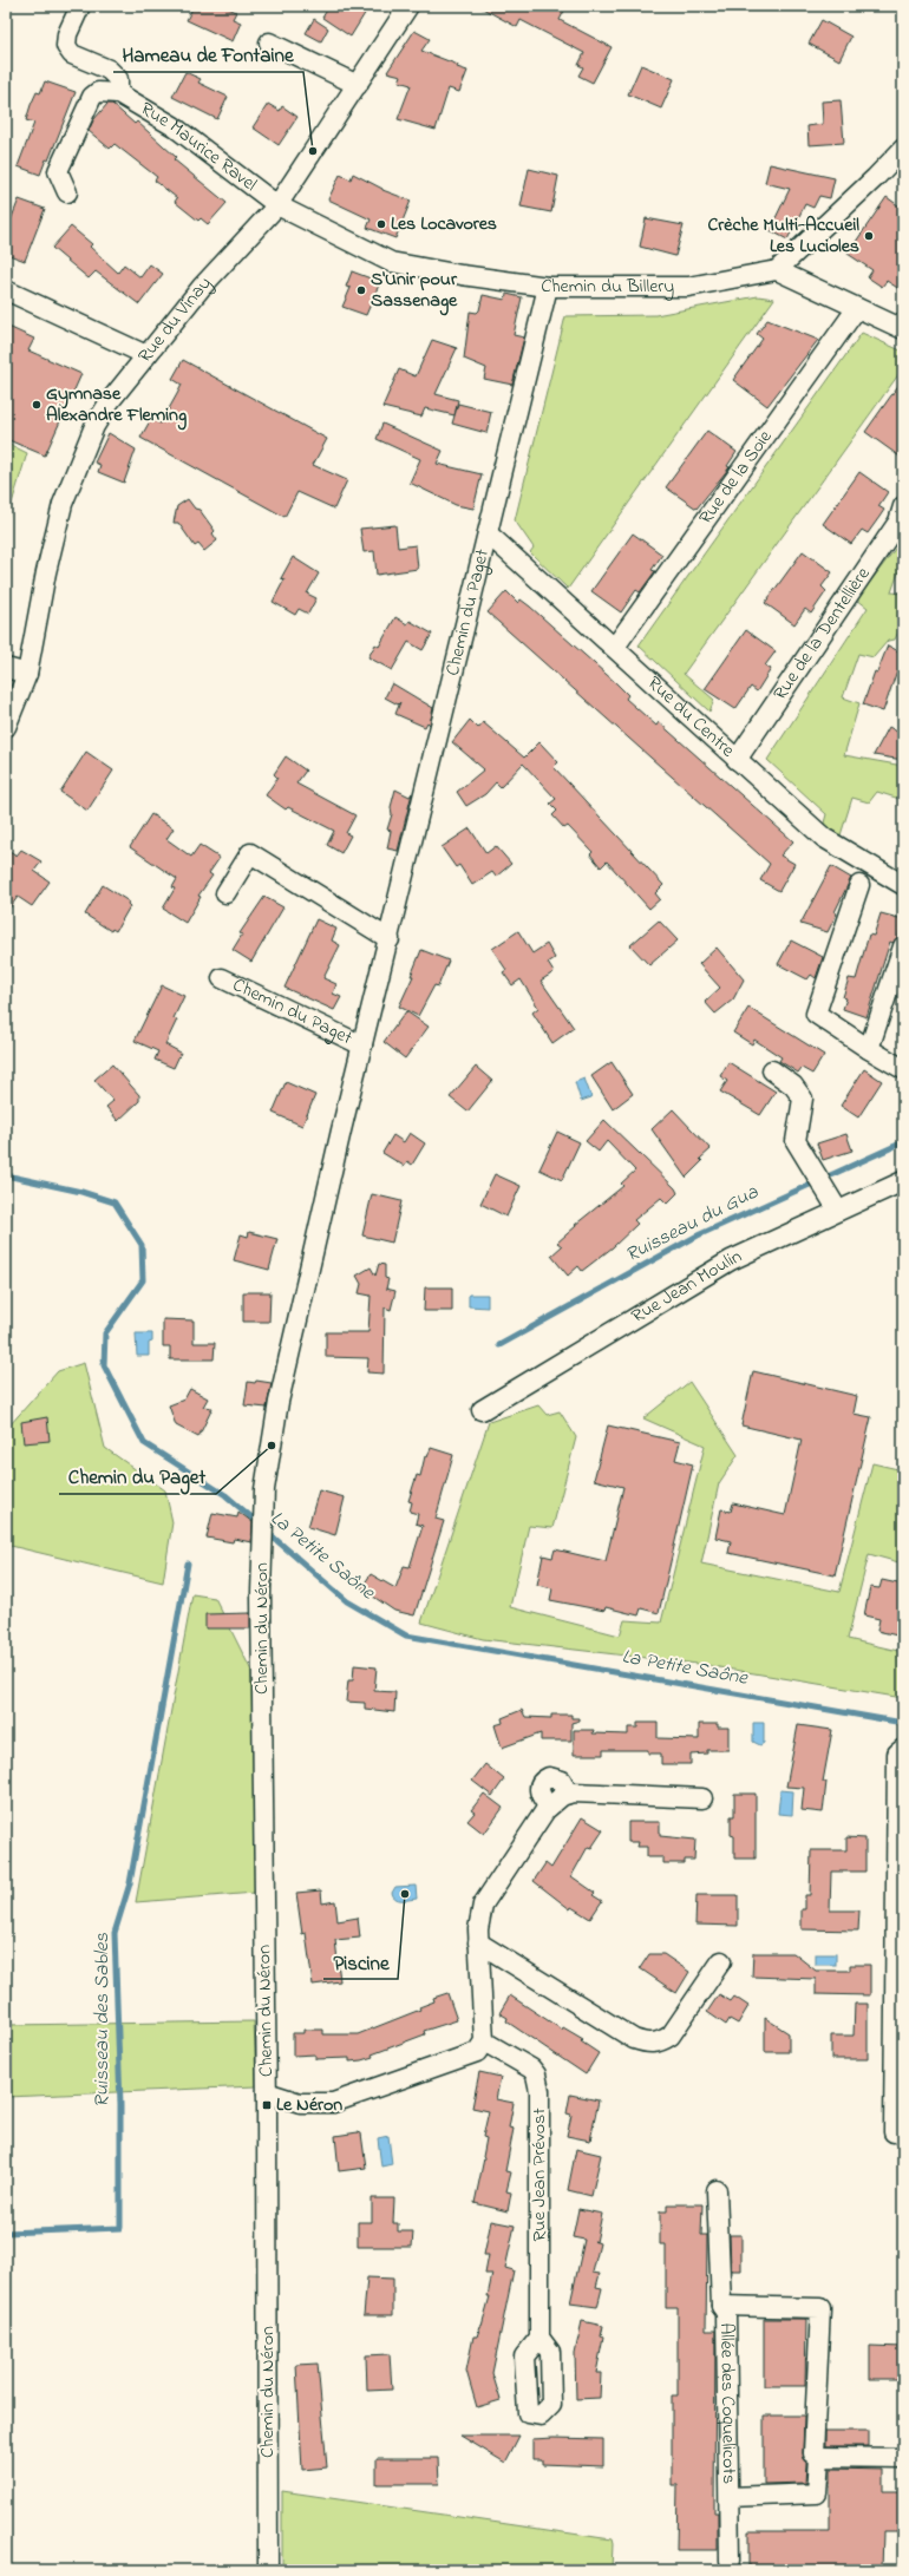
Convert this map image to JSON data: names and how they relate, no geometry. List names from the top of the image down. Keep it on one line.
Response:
{"streets":{"street":["Rue Maurice Ravel","Chemin du Billery","Rue du Vinay","Rue de la Soie","Chemin du Paget","Rue de la Dentellière","Rue du Centre","Rue Jean Moulin","Chemin du Néron","Rue Jean Prévost","Allée des Coquelicots"]},"crossings":[["Rue Maurice Ravel","Chemin du Billery"],["Rue Maurice Ravel","Rue du Vinay"],["Chemin du Billery","Rue du Vinay"],["Chemin du Billery","Chemin du Paget"],["Rue de la Soie","Rue du Centre"],["Chemin du Paget","Rue du Centre"],["Chemin du Paget","Chemin du Néron"],["Rue de la Dentellière","Rue du Centre"]],"water":["Ruisseau du Gua","La Petite Saône","Ruisseau des Sables"],"places":{"other":["Hameau de Fontaine","Les Locavores","Crèche Multi-Accueil Les Lucioles","S'Unir pour Sassenage","Gymnase Alexandre Fleming","Chemin du Paget","Piscine"],"transit":["Le Néron"]}}
